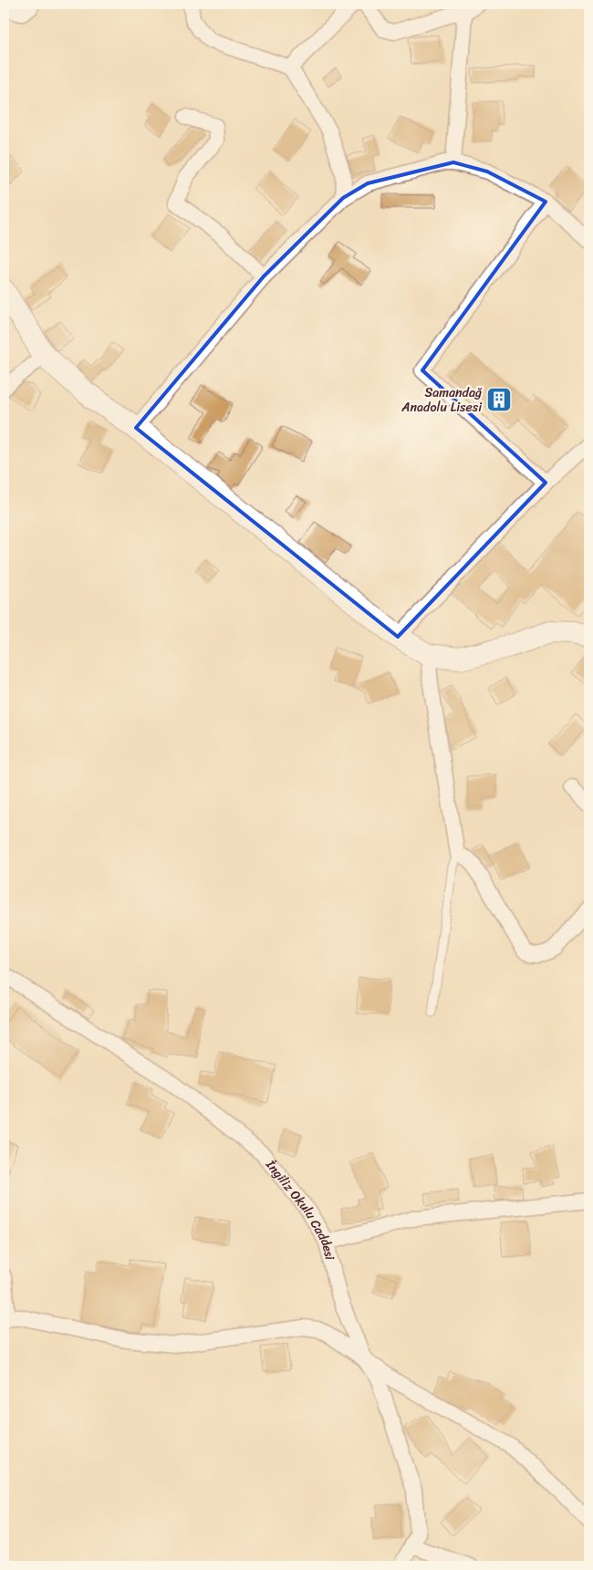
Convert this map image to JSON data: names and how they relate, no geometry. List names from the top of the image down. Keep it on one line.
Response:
{"streets":{"street":["İngiliz Okulu Caddesi"]},"places":{"building":["Samandağ Anadolu Lisesi"]}}
